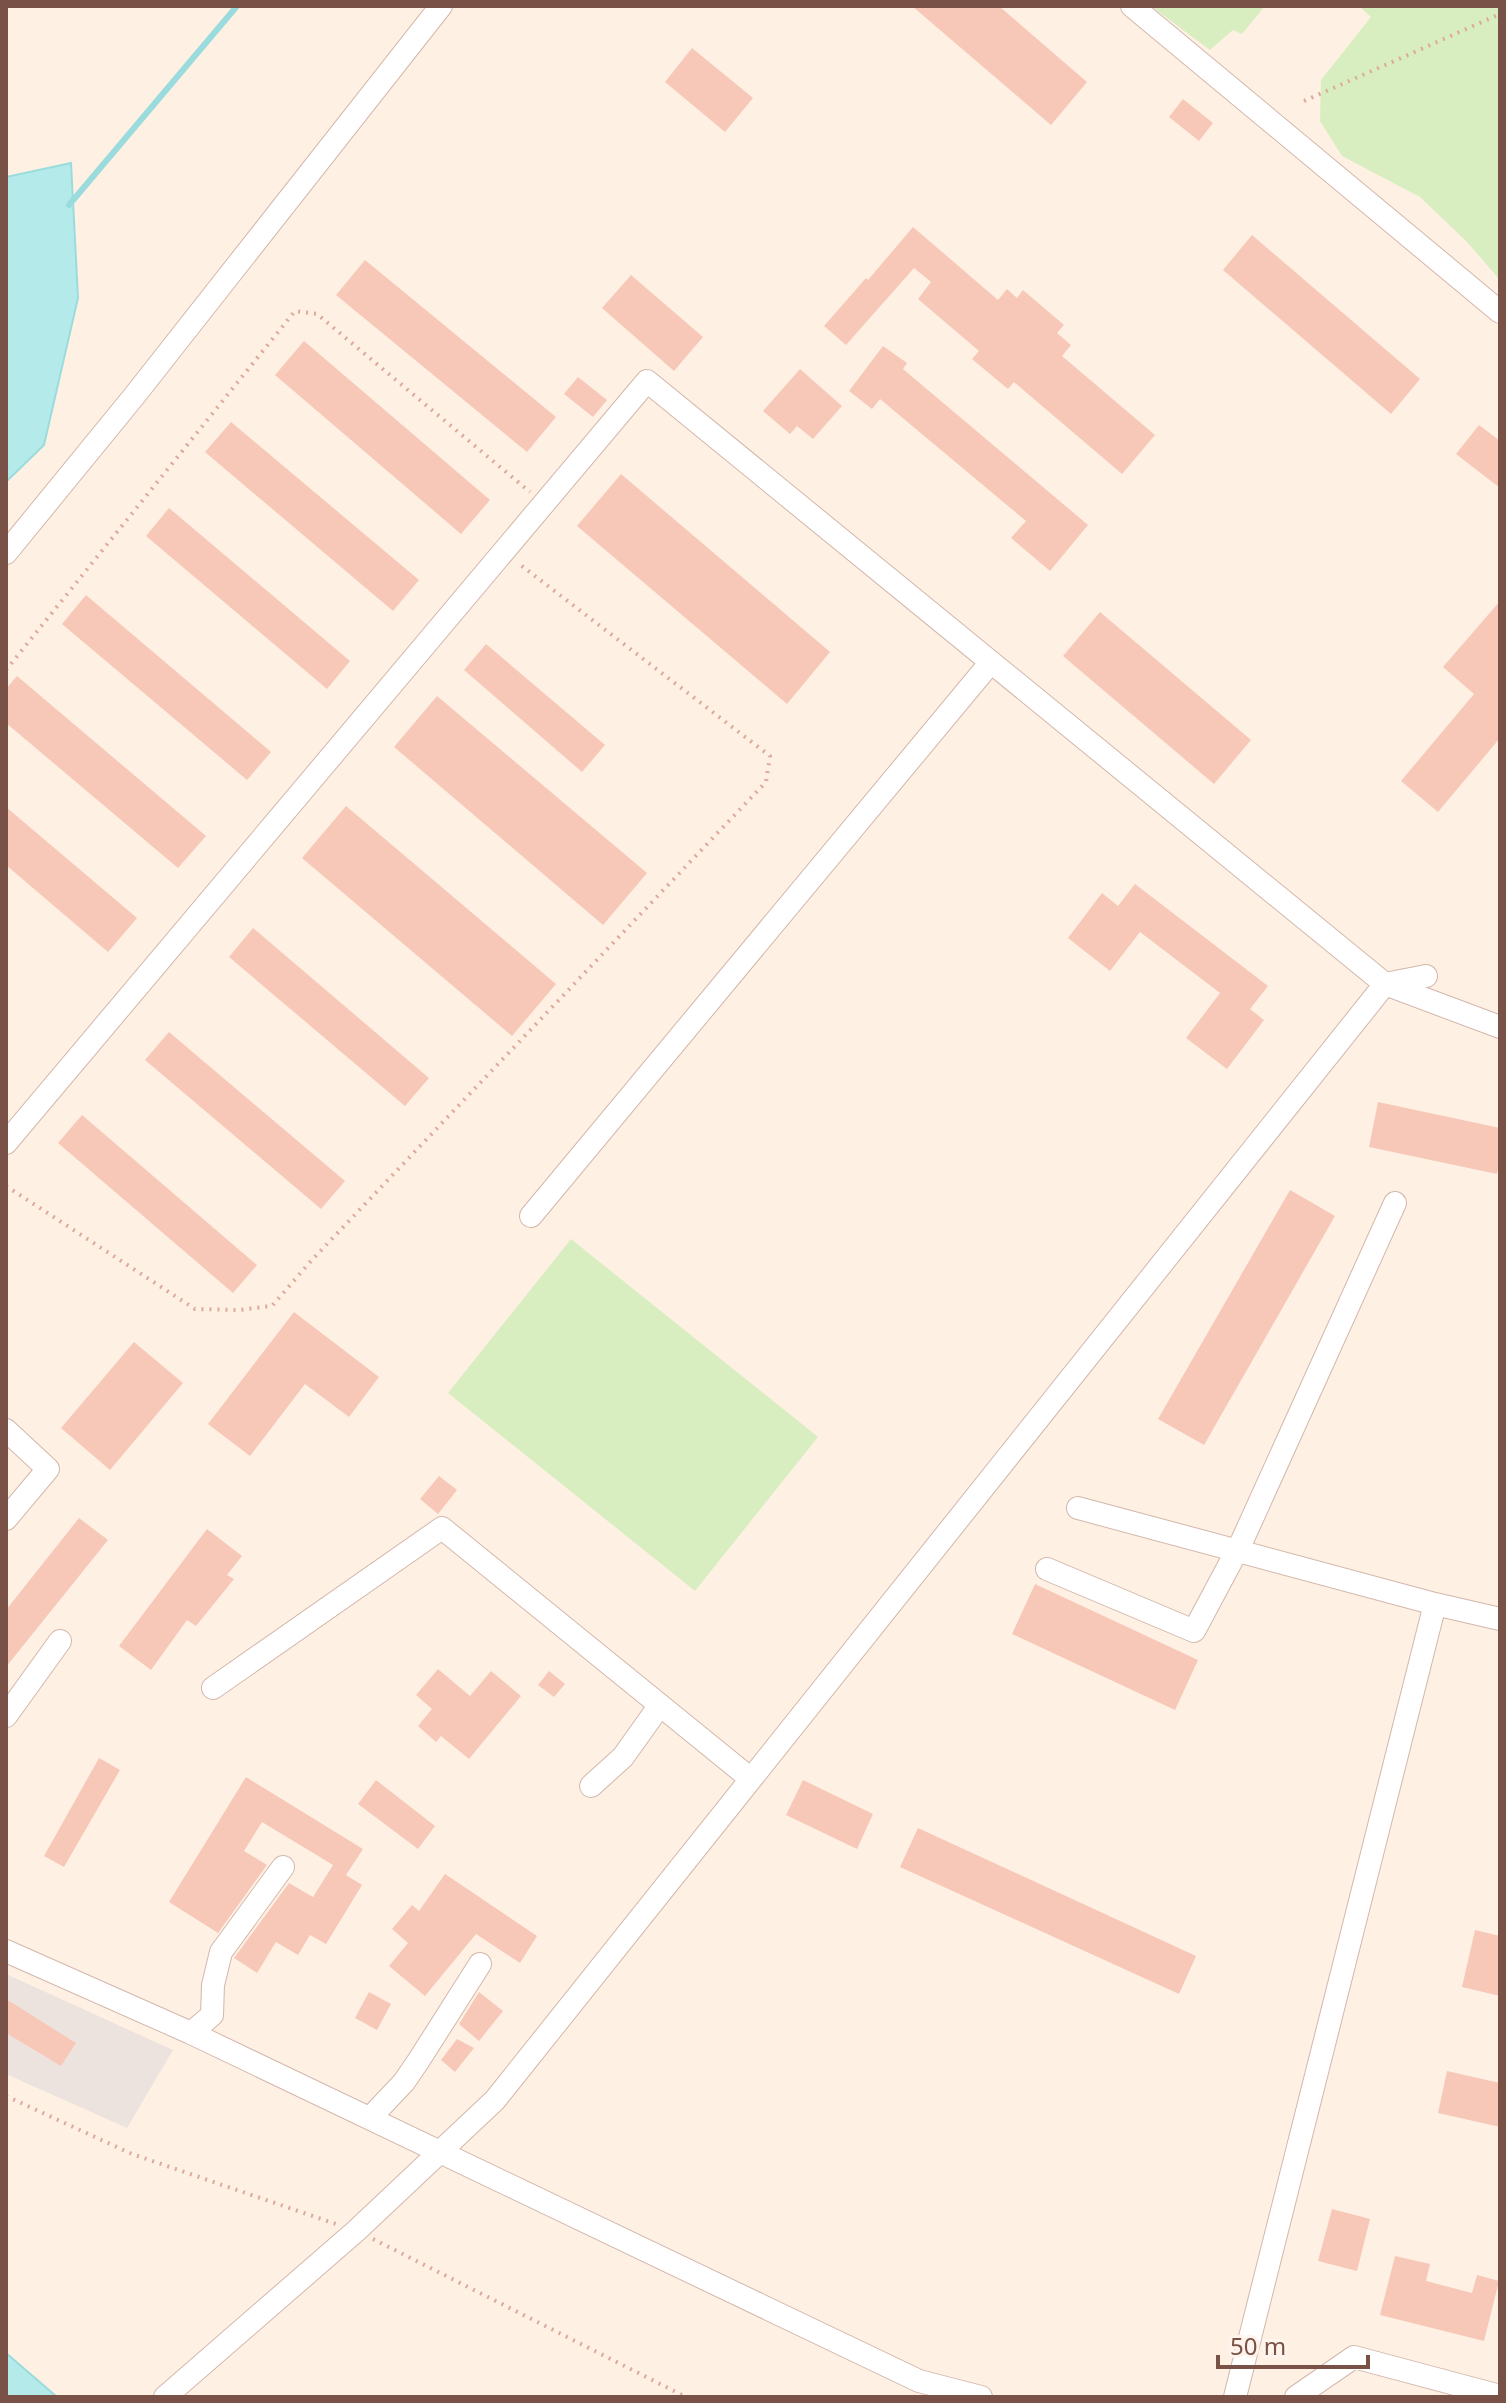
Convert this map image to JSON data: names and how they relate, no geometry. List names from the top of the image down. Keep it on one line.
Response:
{"scale_bar":"50 m"}
